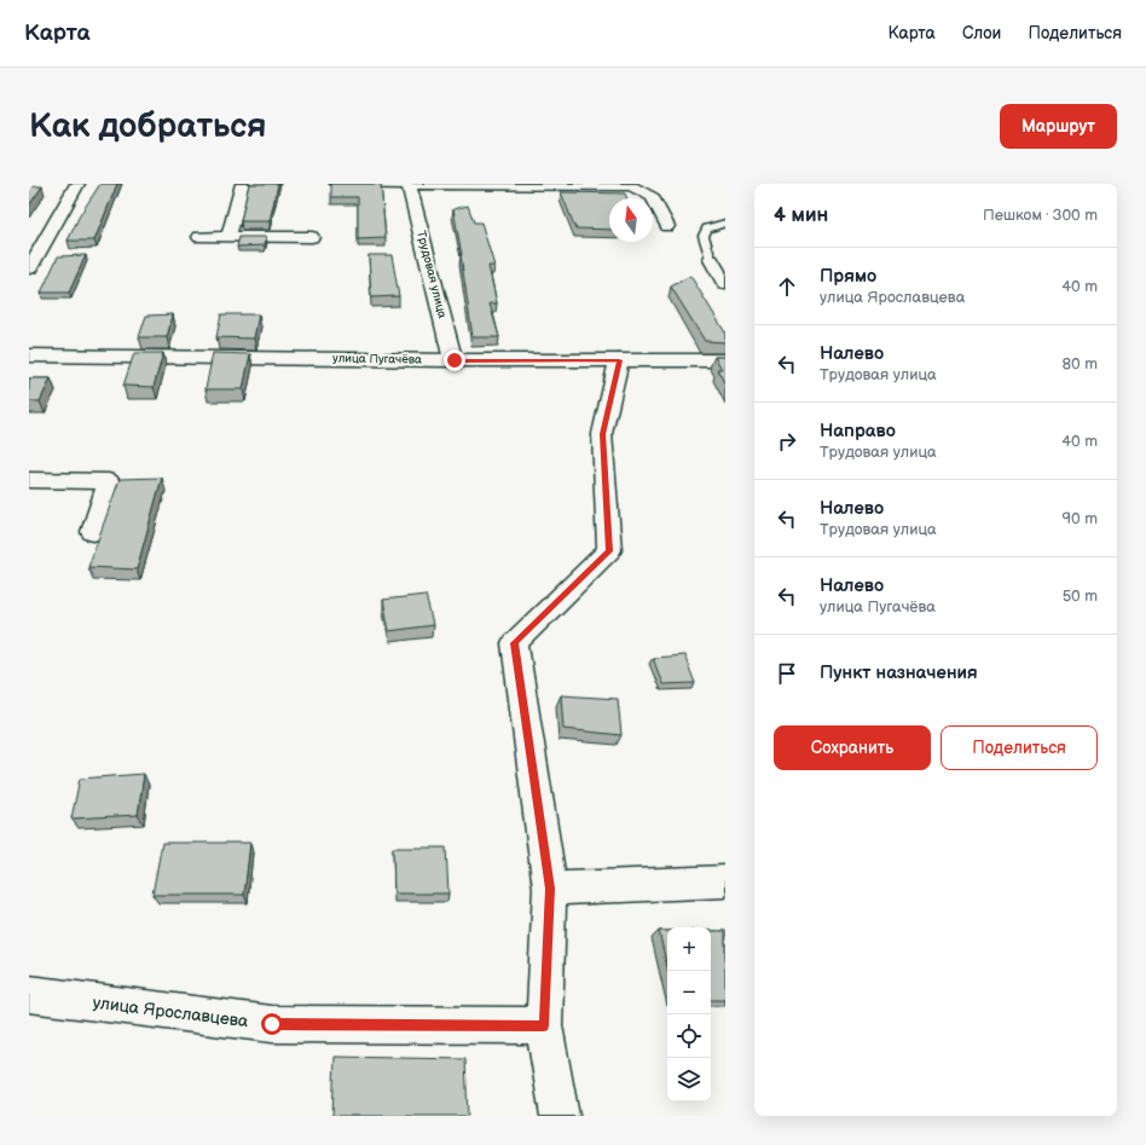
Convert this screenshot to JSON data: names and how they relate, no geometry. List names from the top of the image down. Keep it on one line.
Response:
{"streets":{"street":["Трудовая улица","улица Пугачёва","улица Ярославцева"]},"crossings":[["Трудовая улица","улица Пугачёва"]],"north":"top","page":{"header":"Карта","nav":["Карта","Слои","Поделиться"],"buttons":["Маршрут",["Сохранить","Поделиться"]],"title":"Как добраться","heading":["4 мин","Пешком · 300 m"],"list":[["Прямо","улица Ярославцева","40 m"],["Налево","Трудовая улица","80 m"],["Направо","Трудовая улица","40 m"],["Налево","Трудовая улица","90 m"],["Налево","улица Пугачёва","50 m"],"Пункт назначения"],"map_buttons":["+","−"]}}
